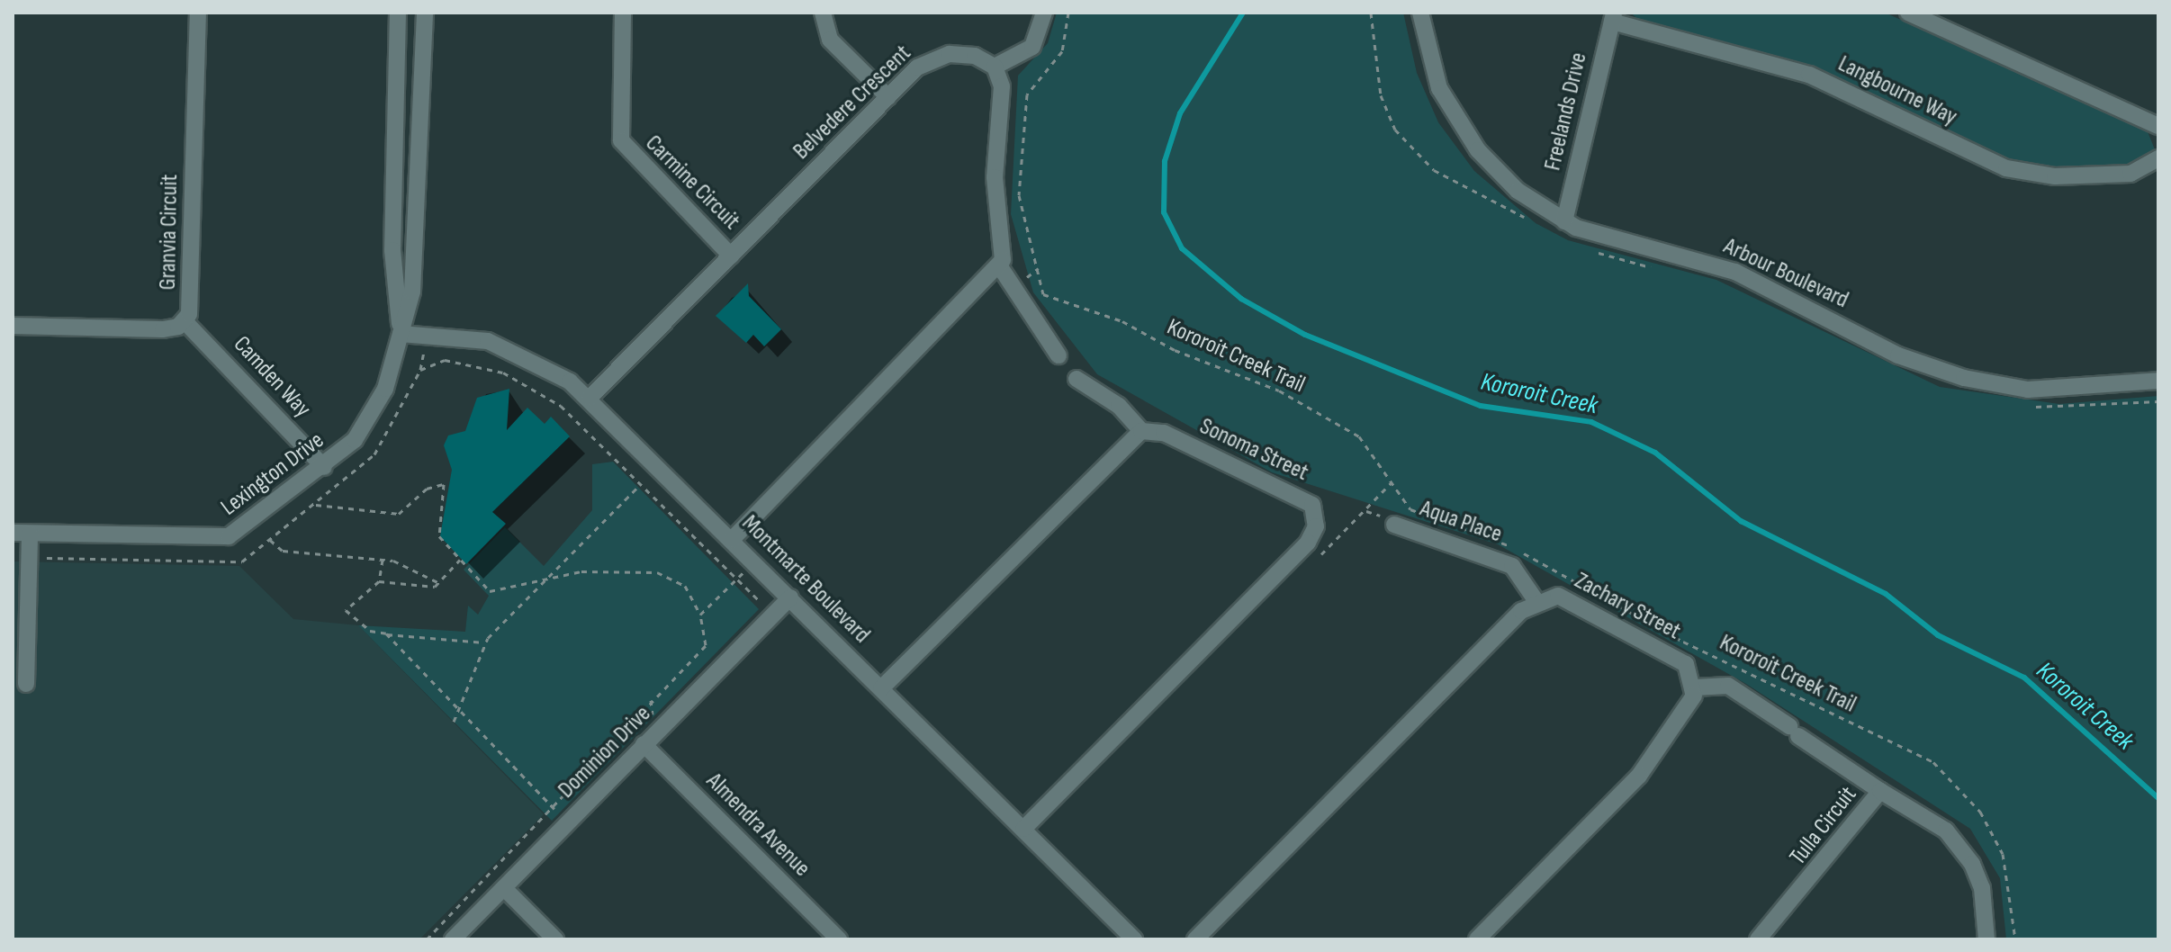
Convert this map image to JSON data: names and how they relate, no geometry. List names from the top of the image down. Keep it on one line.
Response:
{"streets":{"street":["Langbourne Way","Belvedere Crescent","Freelands Drive","Carmine Circuit","Granvia Circuit","Arbour Boulevard","Camden Way","Sonoma Street","Lexington Drive","Aqua Place","Montmarte Boulevard","Zachary Street","Dominion Drive","Almendra Avenue","Tulla Circuit"],"path":["Kororoit Creek Trail"]},"crossings":[["Langbourne Way","Freelands Drive"],["Belvedere Crescent","Carmine Circuit"],["Belvedere Crescent","Montmarte Boulevard"],["Freelands Drive","Arbour Boulevard"],["Granvia Circuit","Camden Way"],["Camden Way","Lexington Drive"],["Sonoma Street","Montmarte Boulevard"],["Lexington Drive","Montmarte Boulevard"],["Aqua Place","Zachary Street"],["Montmarte Boulevard","Dominion Drive"],["Dominion Drive","Almendra Avenue"]],"water":["Kororoit Creek"]}
